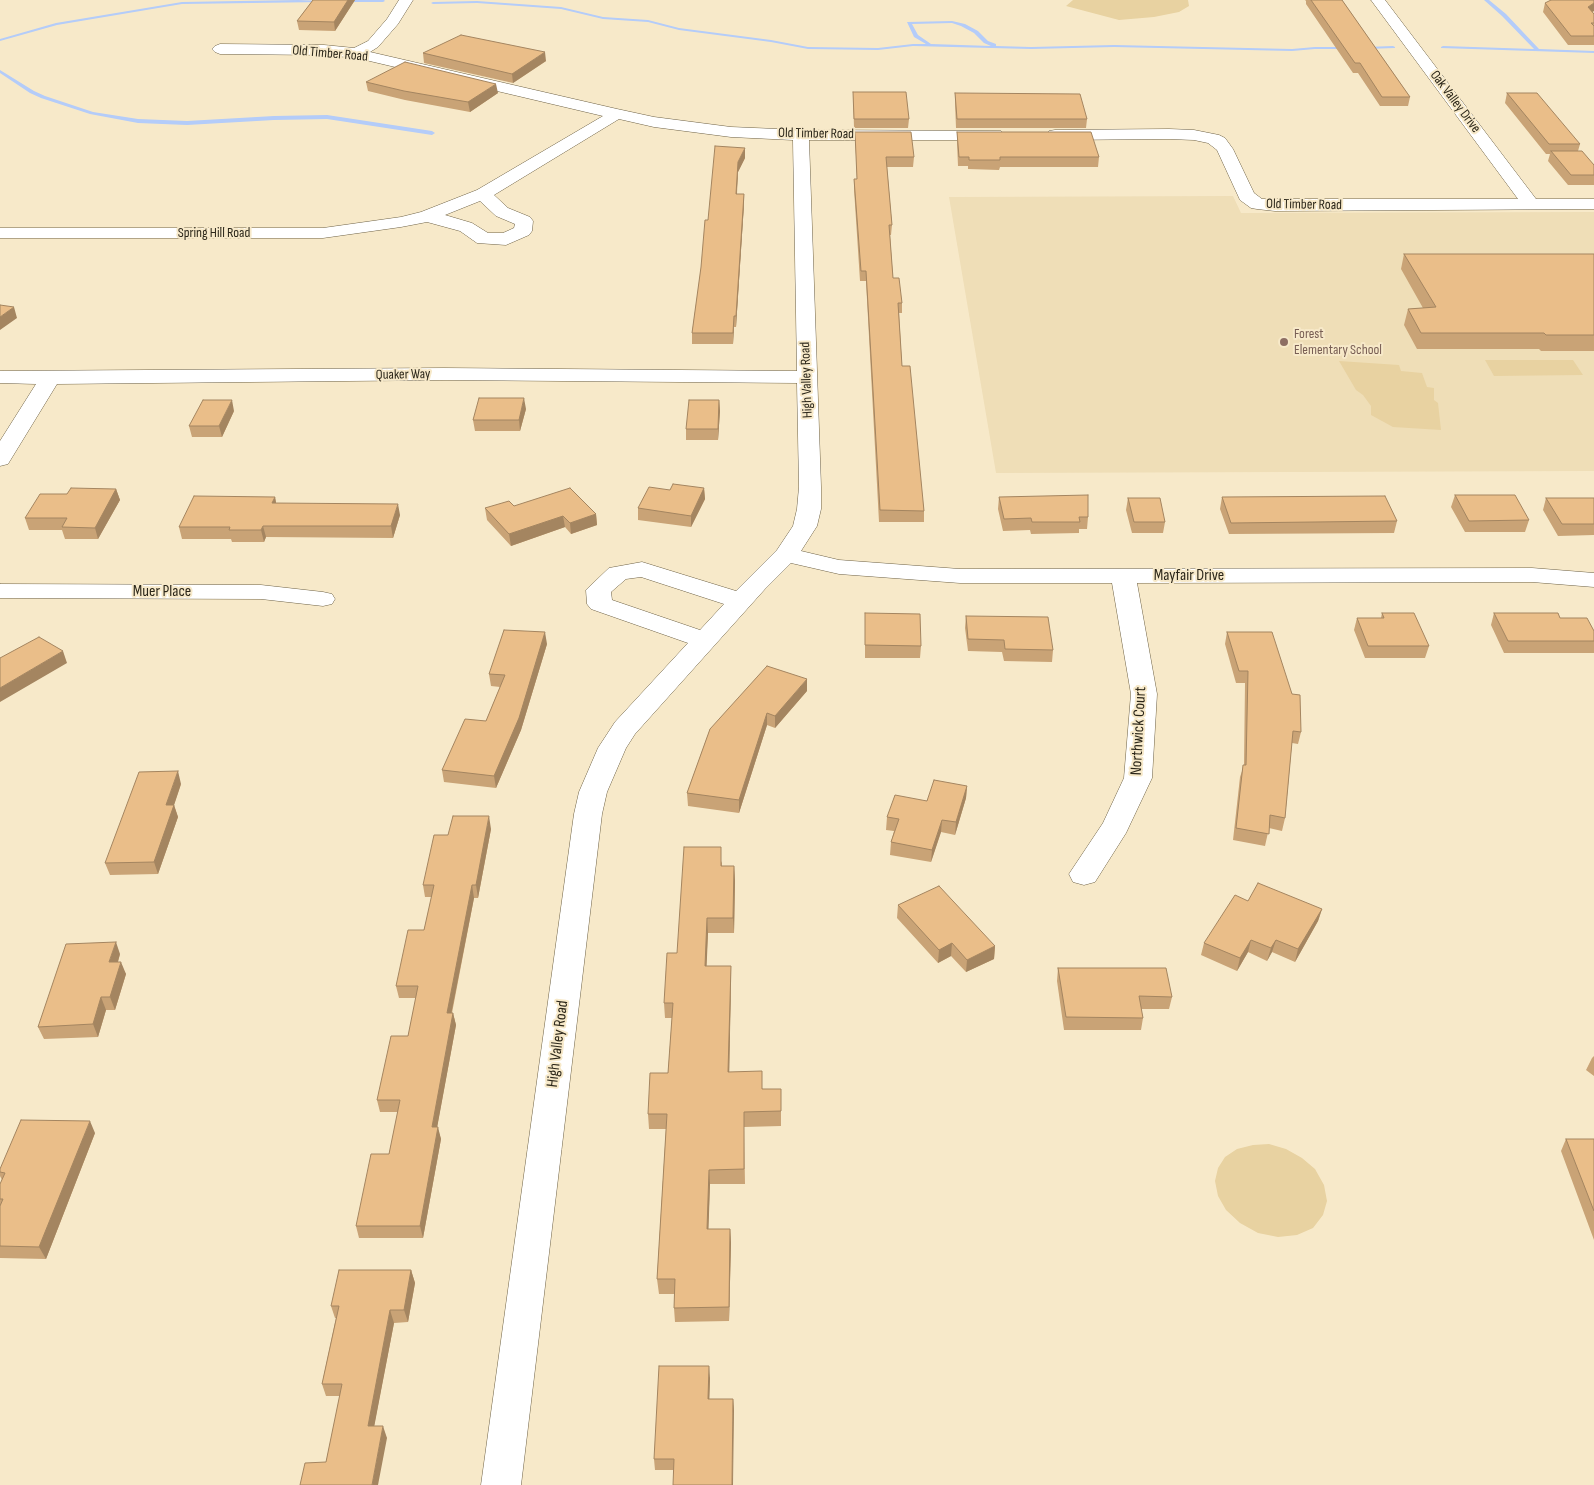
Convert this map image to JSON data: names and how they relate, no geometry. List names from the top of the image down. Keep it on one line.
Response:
{"streets":{"street":["Old Timber Road","Oak Valley Drive","Spring Hill Road","Quaker Way","High Valley Road","Mayfair Drive","Muer Place","Northwick Court"]},"crossings":[["Old Timber Road","Oak Valley Drive"],["Old Timber Road","Spring Hill Road"],["Old Timber Road","High Valley Road"],["Quaker Way","High Valley Road"],["High Valley Road","Mayfair Drive"],["Mayfair Drive","Northwick Court"]],"places":["Forest Elementary School"]}
